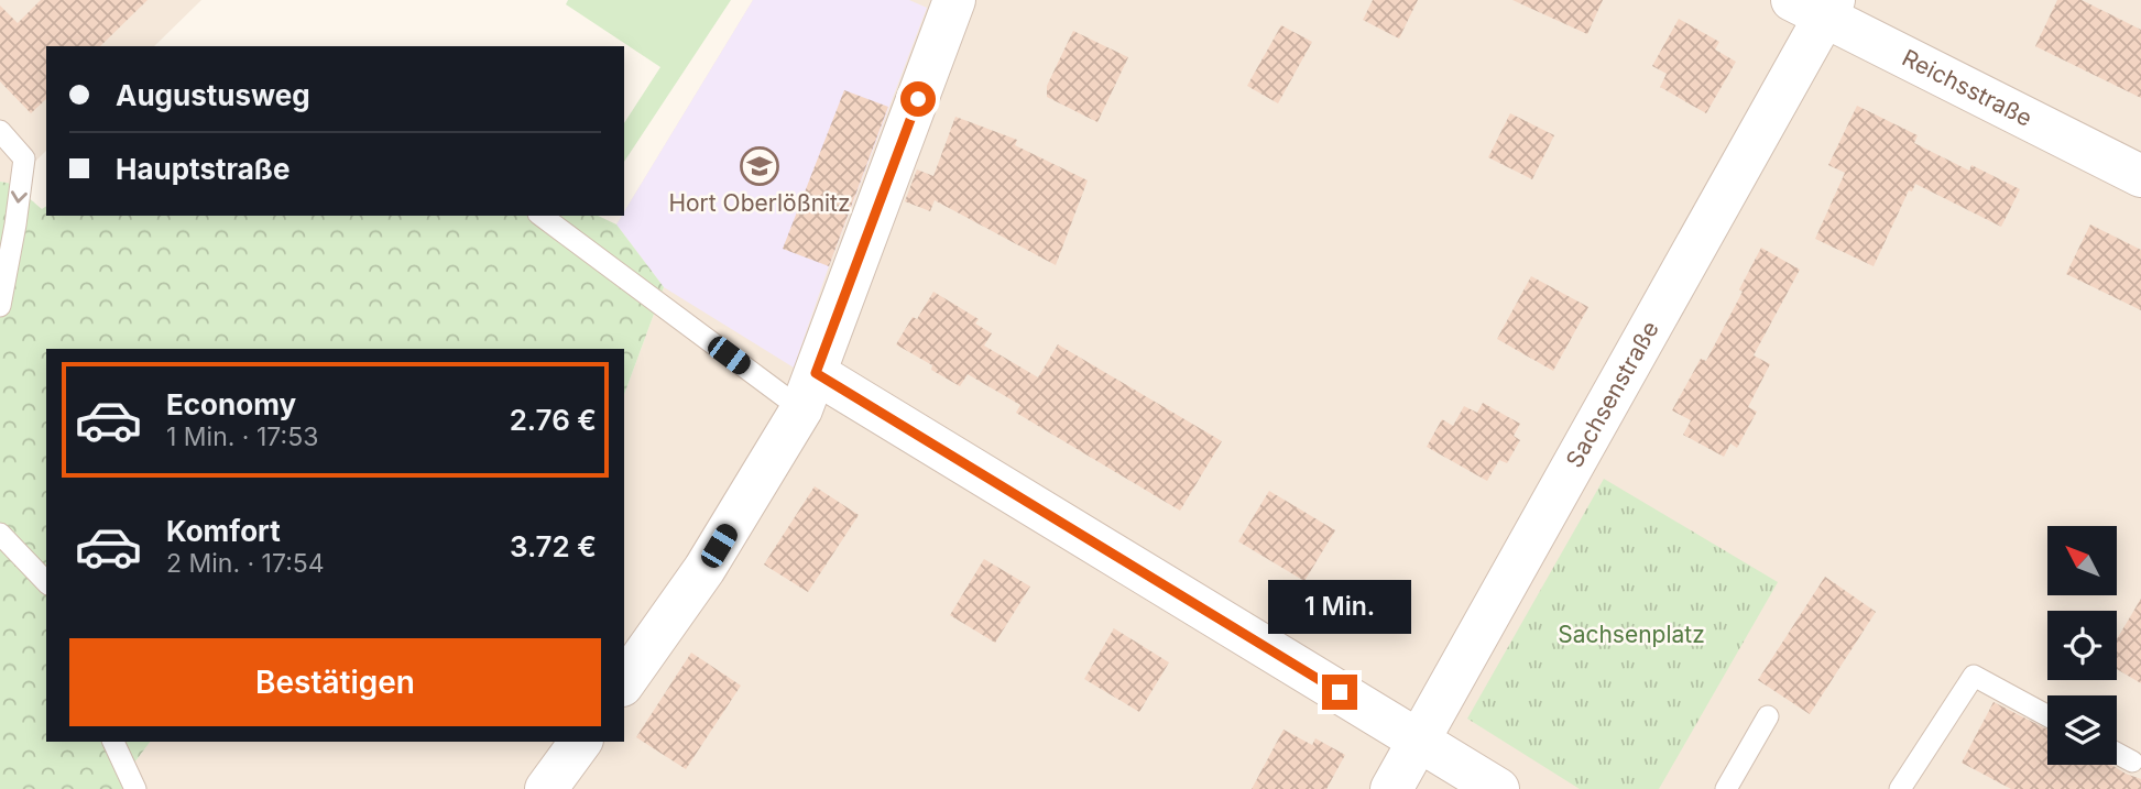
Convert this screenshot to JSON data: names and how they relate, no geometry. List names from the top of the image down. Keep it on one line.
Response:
{"streets":{"street":["Reichsstraße","Sachsenstraße"]},"crossings":[["Reichsstraße","Sachsenstraße"]],"parks":["Sachsenplatz"],"places":{"school or university":["Hort Oberlößnitz"]},"north":"top left","page":{"banner":["Augustusweg","Hauptstraße"],"list":[{"name":"Economy","note":"1 Min. · 17:53","value":"2.76 €"},{"name":"Komfort","note":"2 Min. · 17:54","value":"3.72 €"}],"bubble":"1 Min.","buttons":"Bestätigen"}}
